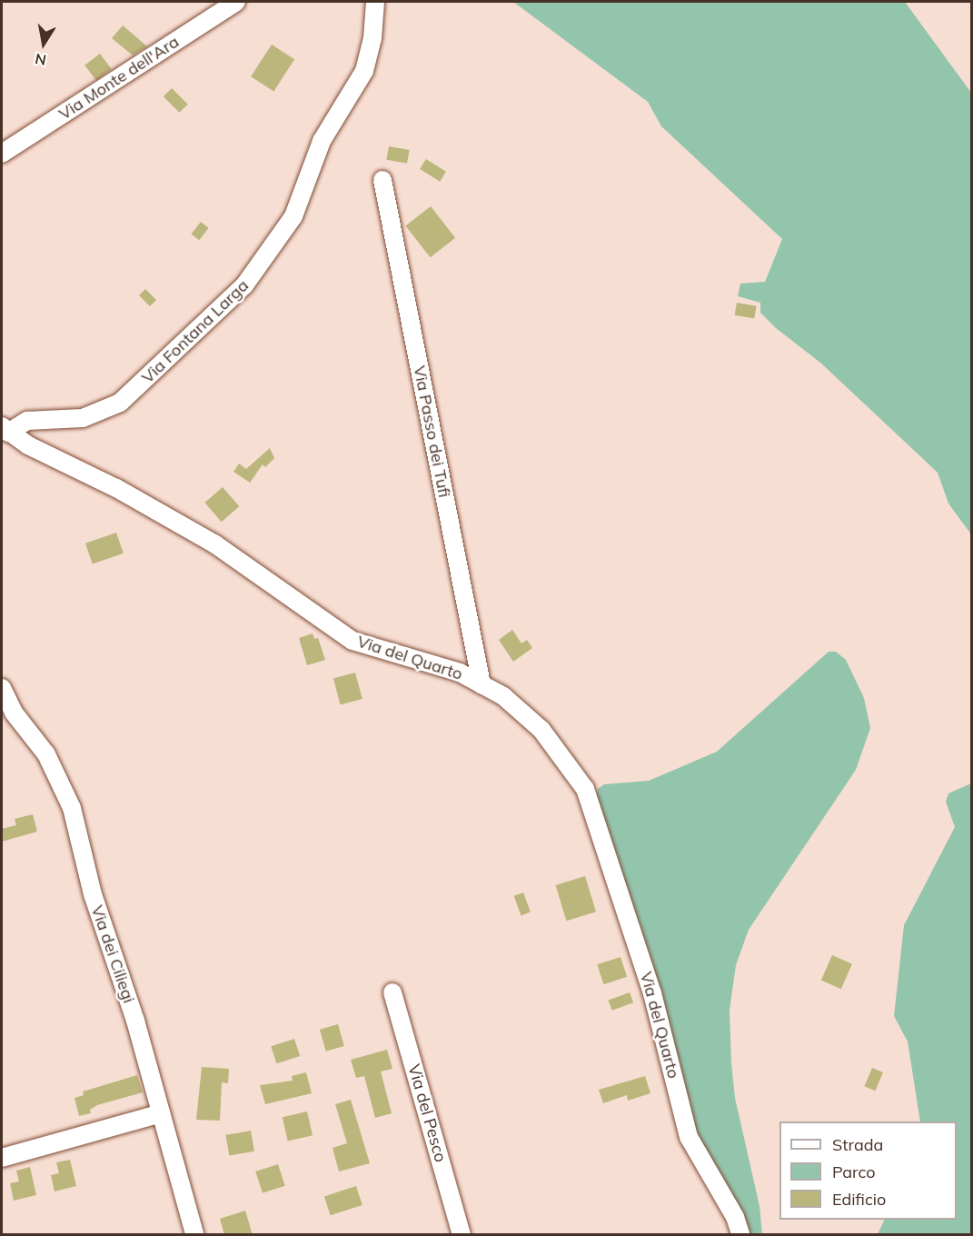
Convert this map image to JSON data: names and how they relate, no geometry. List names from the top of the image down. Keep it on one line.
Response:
{"streets":{"street":["Via Monte dell'Ara","Via Fontana Larga","Via Passo dei Tufi","Via del Quarto","Via dei Ciliegi","Via del Pesco"]},"crossings":[["Via Fontana Larga","Via del Quarto"],["Via Passo dei Tufi","Via del Quarto"]],"legend":["Strada","Parco","Edificio"],"north":"bottom"}
